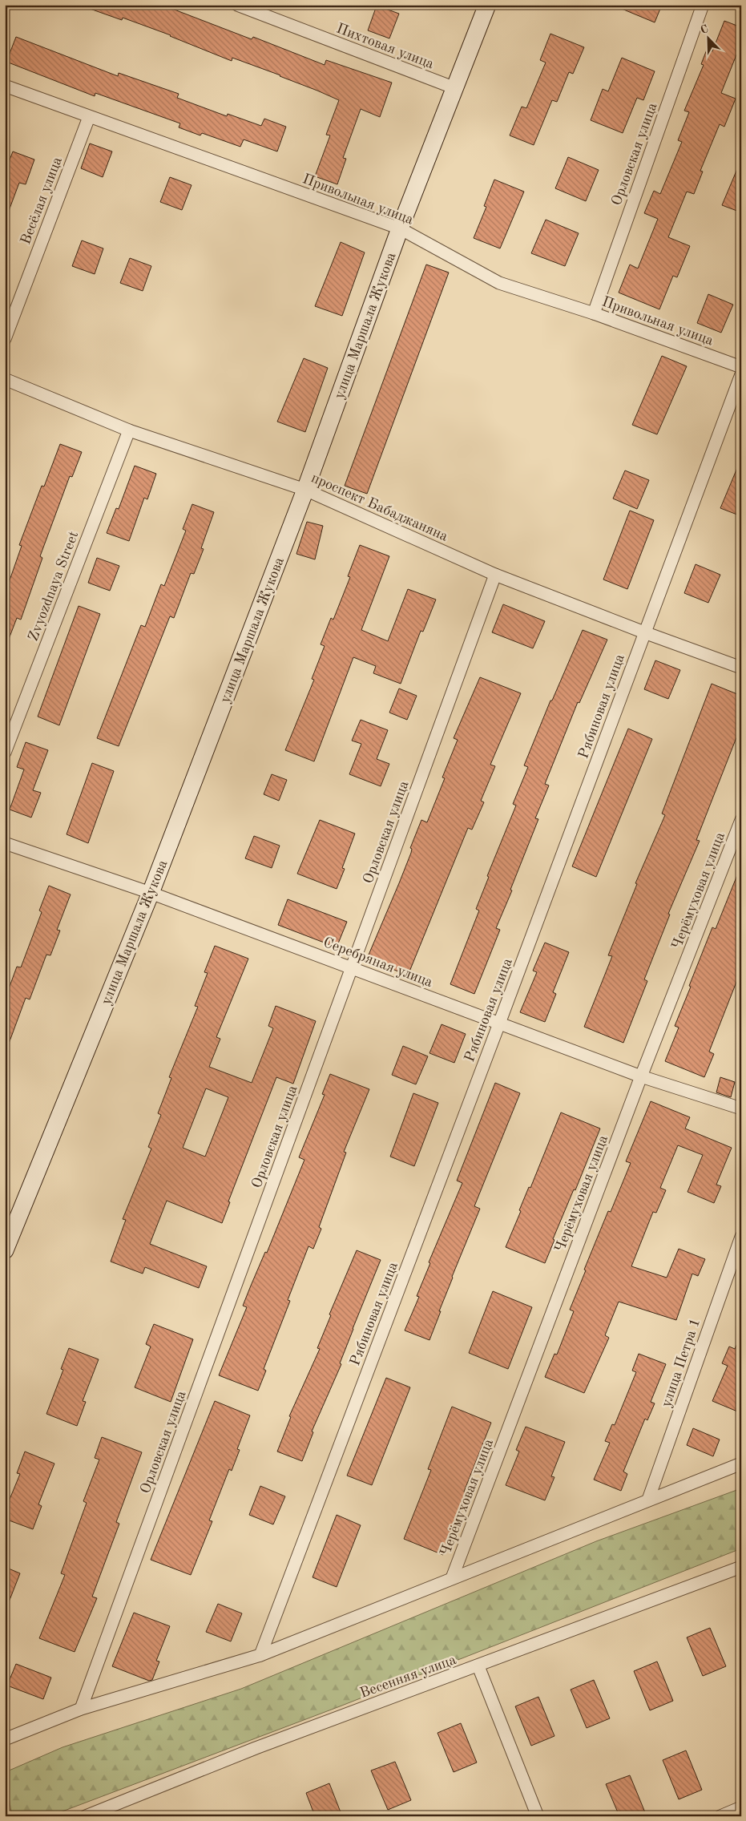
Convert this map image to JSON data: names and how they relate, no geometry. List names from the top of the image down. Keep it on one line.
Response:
{"streets":{"main road":["улица Маршала Жукова"],"street":["Пихтовая улица","Орловская улица","Привольная улица","Весёлая улица","проспект Бабаджаняна","Zvyozdnaya Street","Рябиновая улица","Черёмуховая улица","Серебряная улица","улица Петра 1","Весенняя улица"]},"crossings":[["Пихтовая улица","улица Маршала Жукова"],["Орловская улица","Привольная улица"],["Орловская улица","проспект Бабаджаняна"],["Орловская улица","Серебряная улица"],["Привольная улица","Весёлая улица"],["Привольная улица","улица Маршала Жукова"],["улица Маршала Жукова","проспект Бабаджаняна"],["улица Маршала Жукова","Серебряная улица"],["проспект Бабаджаняна","Zvyozdnaya Street"],["проспект Бабаджаняна","Рябиновая улица"],["Рябиновая улица","Серебряная улица"],["Черёмуховая улица","Серебряная улица"]],"north":"top left"}
